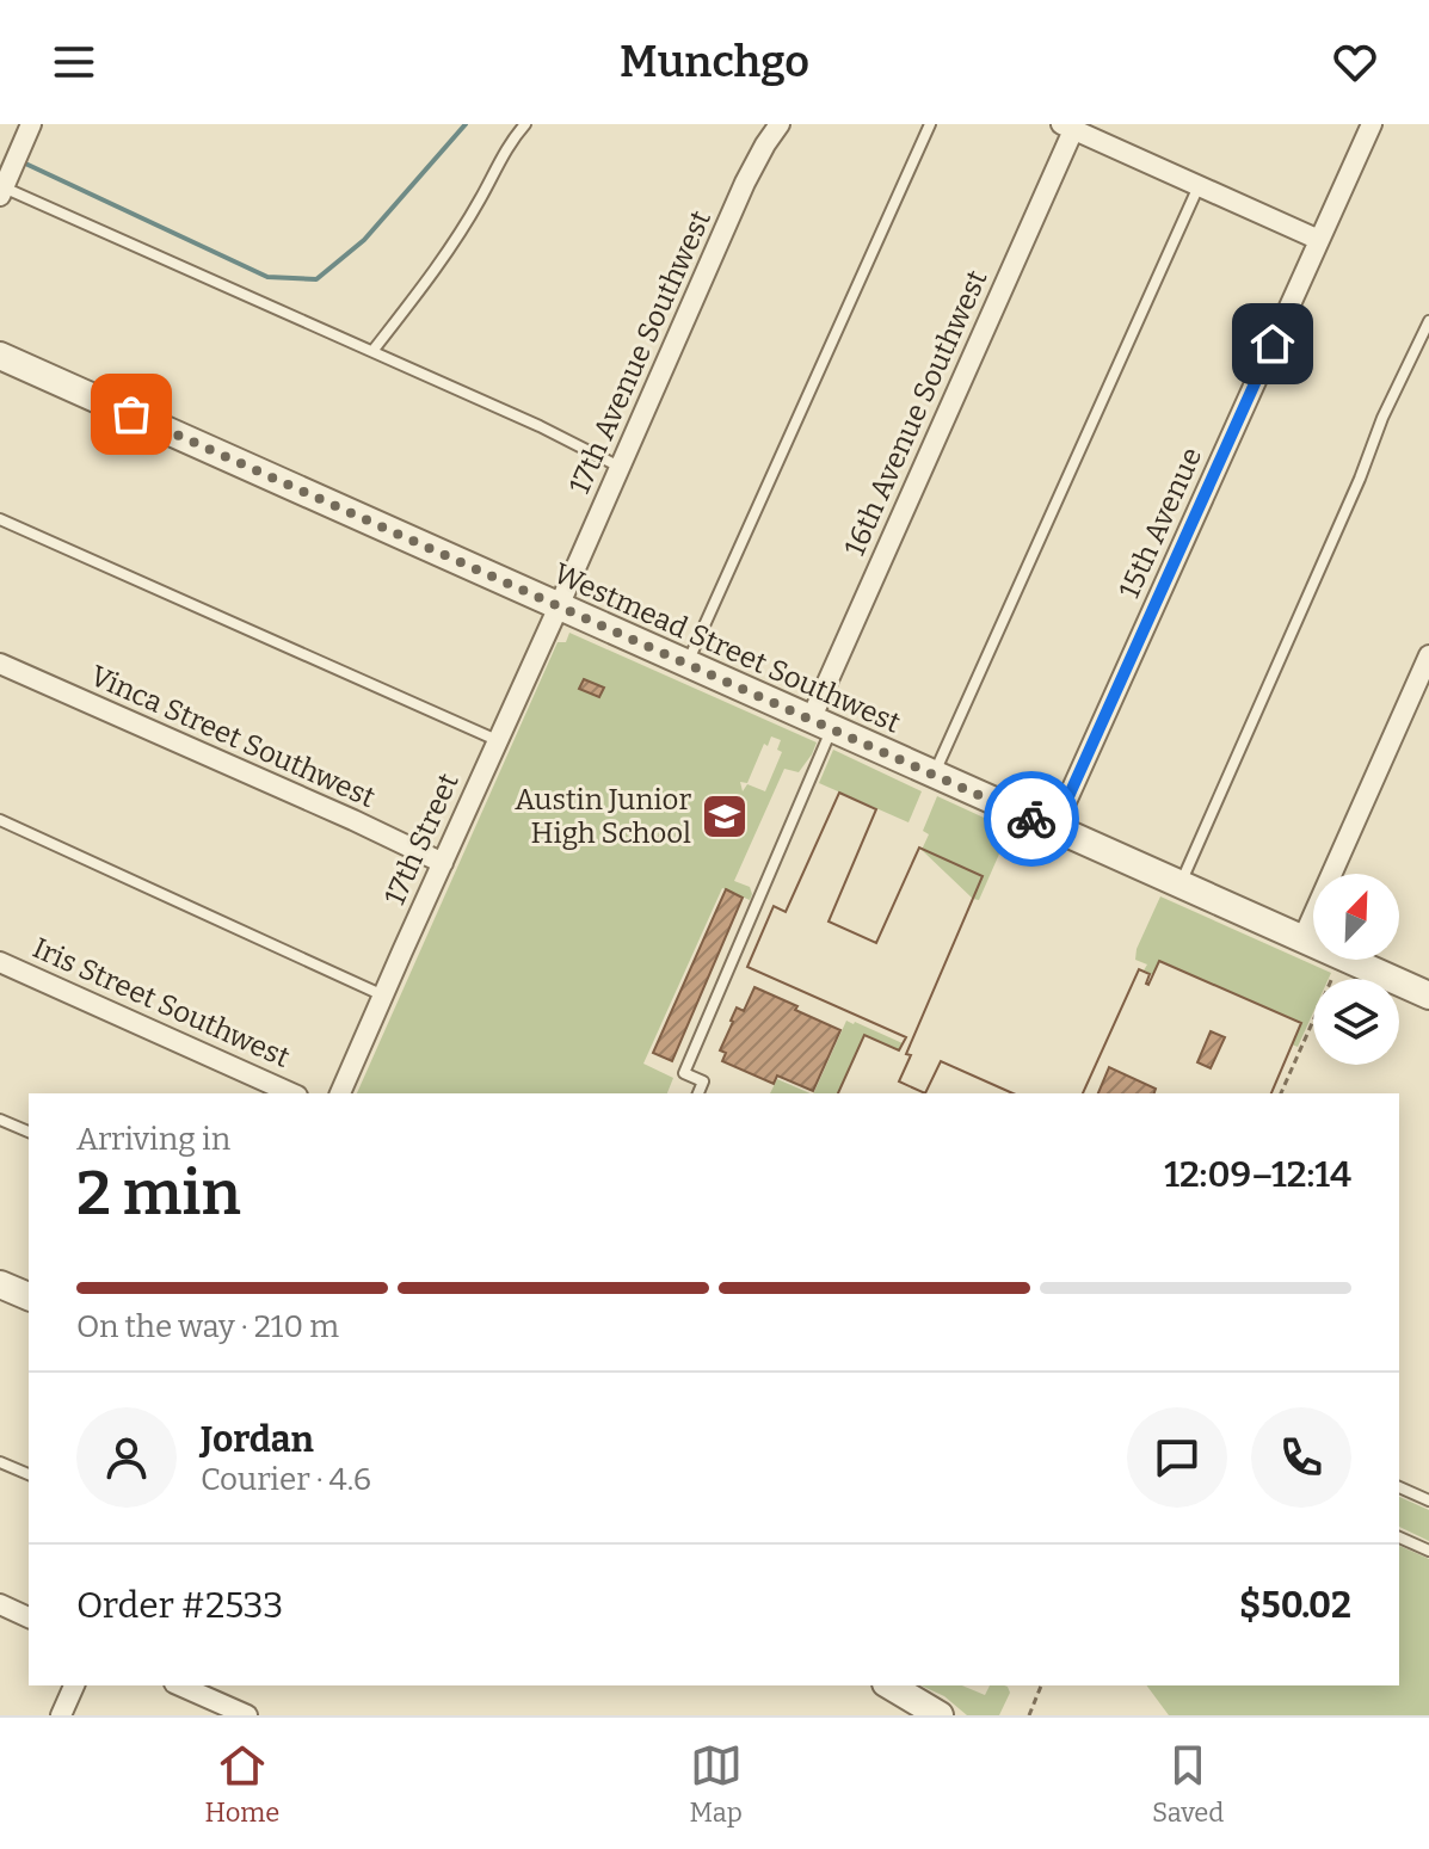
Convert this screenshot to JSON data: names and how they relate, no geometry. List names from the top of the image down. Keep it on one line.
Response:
{"streets":{"street":["17th Avenue Southwest","16th Avenue Southwest","15th Avenue","Westmead Street Southwest","Vinca Street Southwest","17th Street","Iris Street Southwest"]},"crossings":[["17th Avenue Southwest","Westmead Street Southwest"],["17th Avenue Southwest","17th Street"],["16th Avenue Southwest","Westmead Street Southwest"],["15th Avenue","Westmead Street Southwest"],["Westmead Street Southwest","17th Street"],["Vinca Street Southwest","17th Street"]],"places":{"school or university":["Austin Junior High School"]},"north":"top right","page":{"header":"Munchgo","heading":["2 min","Arriving in","12:09–12:14"],"panel":["Jordan","Courier · 4.6","Order #2533","$50.02"],"bar":"On the way · 210 m","tabs":["Home","Map","Saved"]}}
